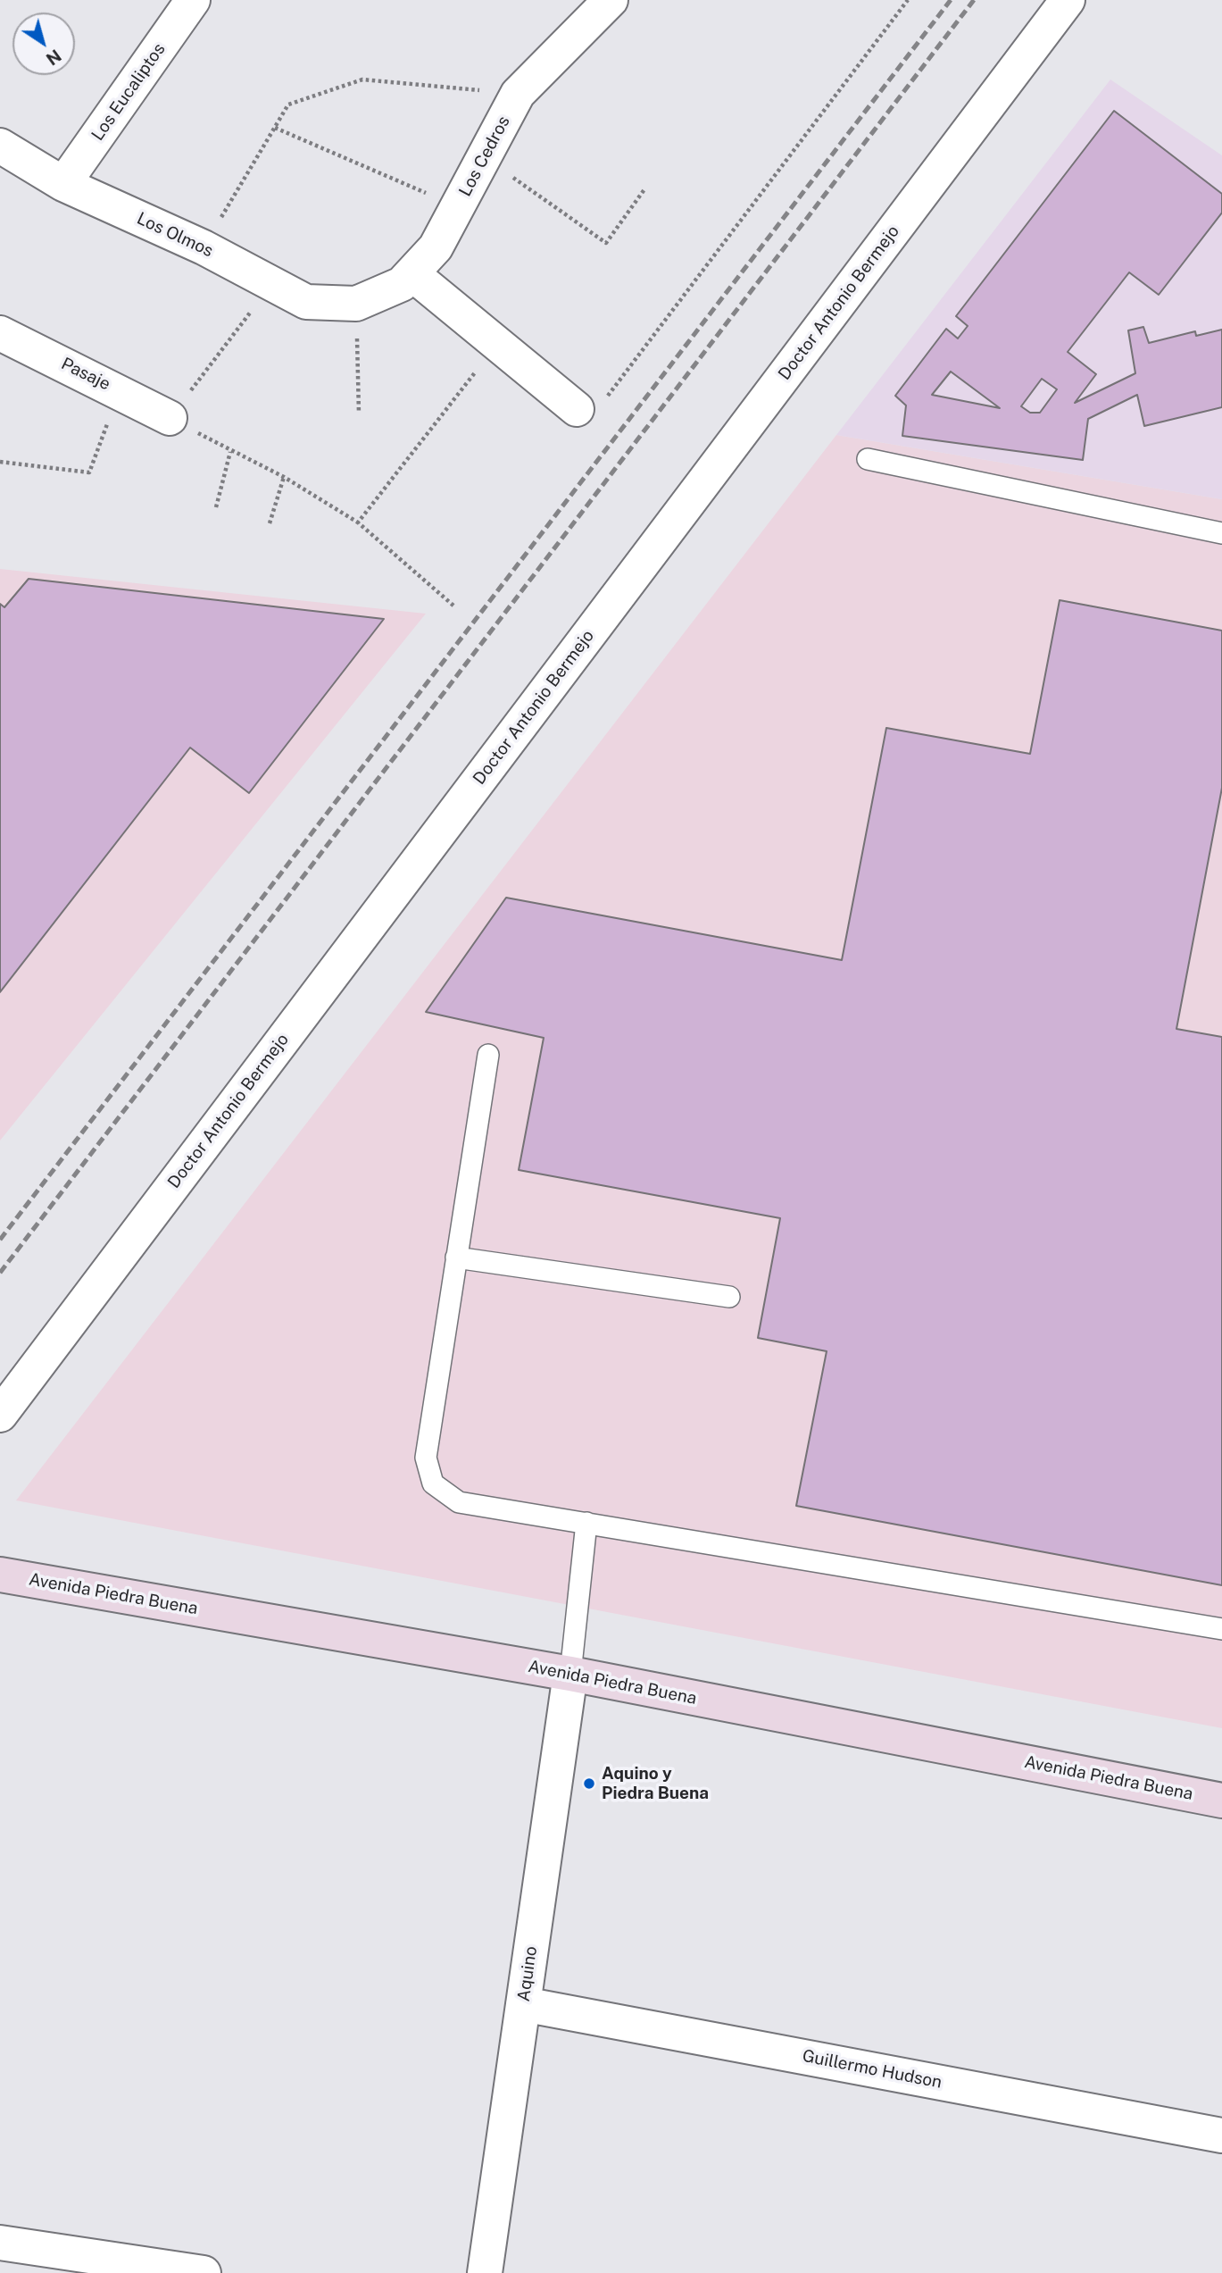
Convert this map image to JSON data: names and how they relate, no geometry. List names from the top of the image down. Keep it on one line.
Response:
{"streets":{"main road":["Avenida Piedra Buena"],"street":["Los Eucaliptos","Los Cedros","Los Olmos","Doctor Antonio Bermejo","Pasaje","Aquino","Guillermo Hudson"]},"crossings":[["Los Eucaliptos","Los Olmos"],["Los Cedros","Los Olmos"],["Avenida Piedra Buena","Aquino"],["Aquino","Guillermo Hudson"]],"places":["Aquino y Piedra Buena"],"north":"bottom right"}
